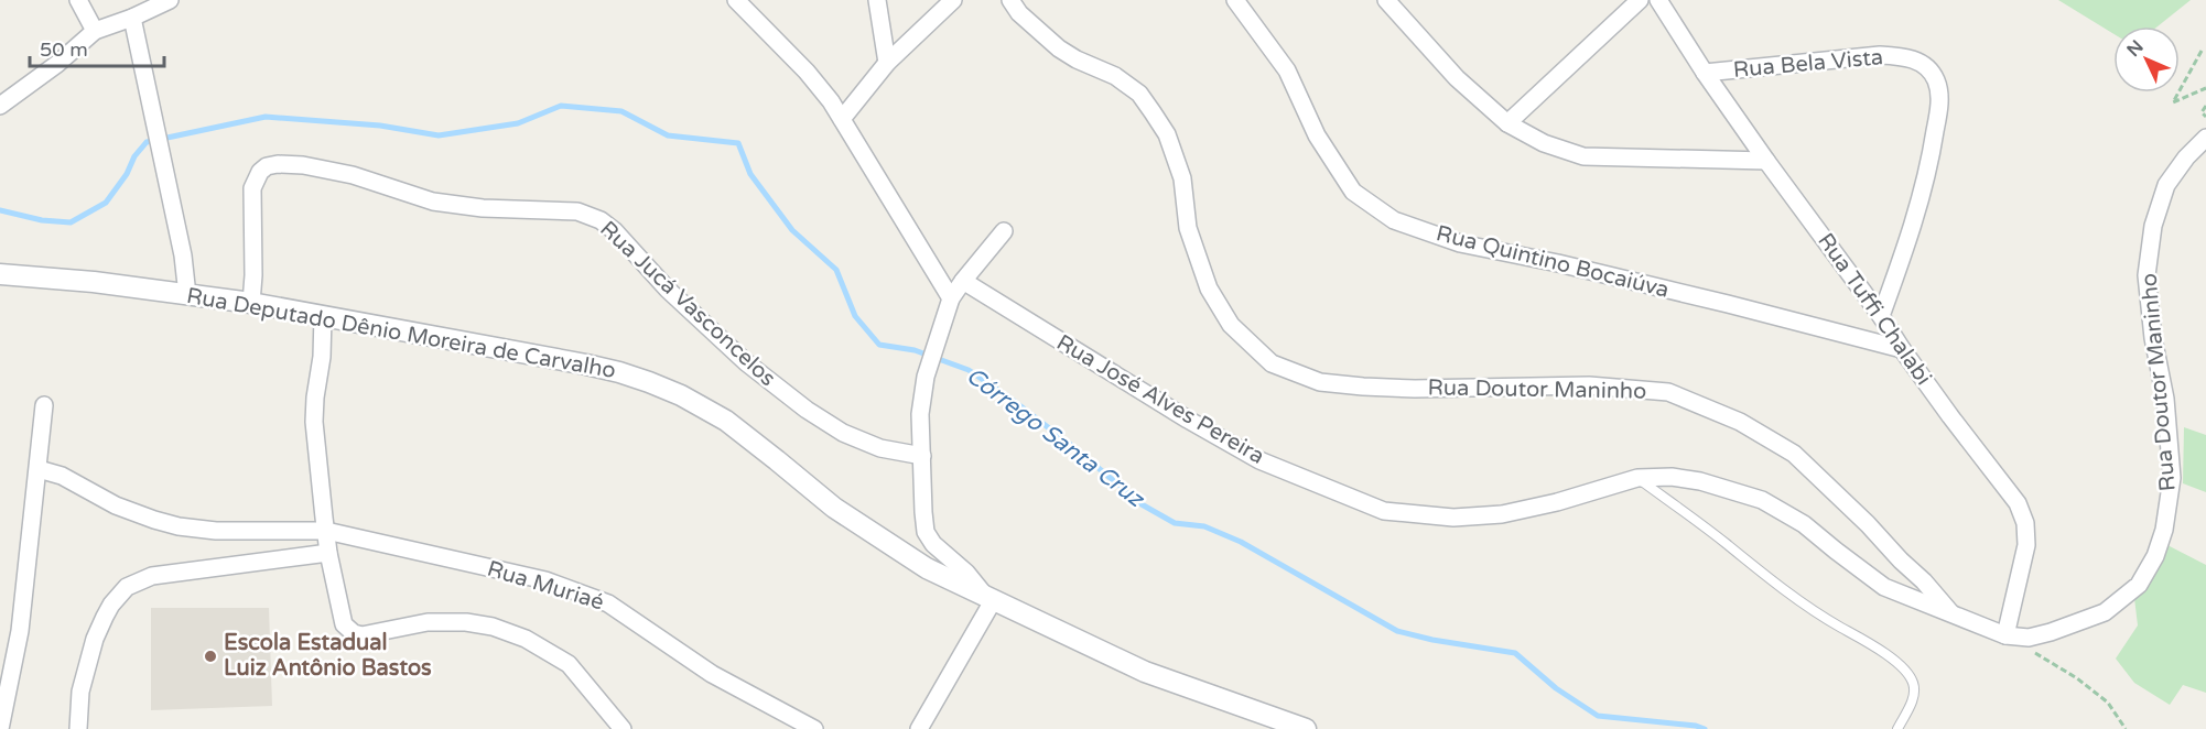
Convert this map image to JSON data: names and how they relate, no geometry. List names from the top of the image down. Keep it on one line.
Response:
{"streets":{"street":["Rua Bela Vista","Rua Quintino Bocaiúva","Rua Jucá Vasconcelos","Rua Tuffi Chalabi","Rua Deputado Dênio Moreira de Carvalho","Rua Doutor Maninho","Rua José Alves Pereira","Rua Muriaé"]},"crossings":[["Rua Bela Vista","Rua Tuffi Chalabi"],["Rua Quintino Bocaiúva","Rua Tuffi Chalabi"],["Rua Jucá Vasconcelos","Rua Deputado Dênio Moreira de Carvalho"],["Rua Tuffi Chalabi","Rua Doutor Maninho"],["Rua Doutor Maninho","Rua José Alves Pereira"]],"water":["Córrego Santa Cruz"],"places":["Escola Estadual Luiz Antônio Bastos"],"scale_bar":"50 m","north":"top left"}
